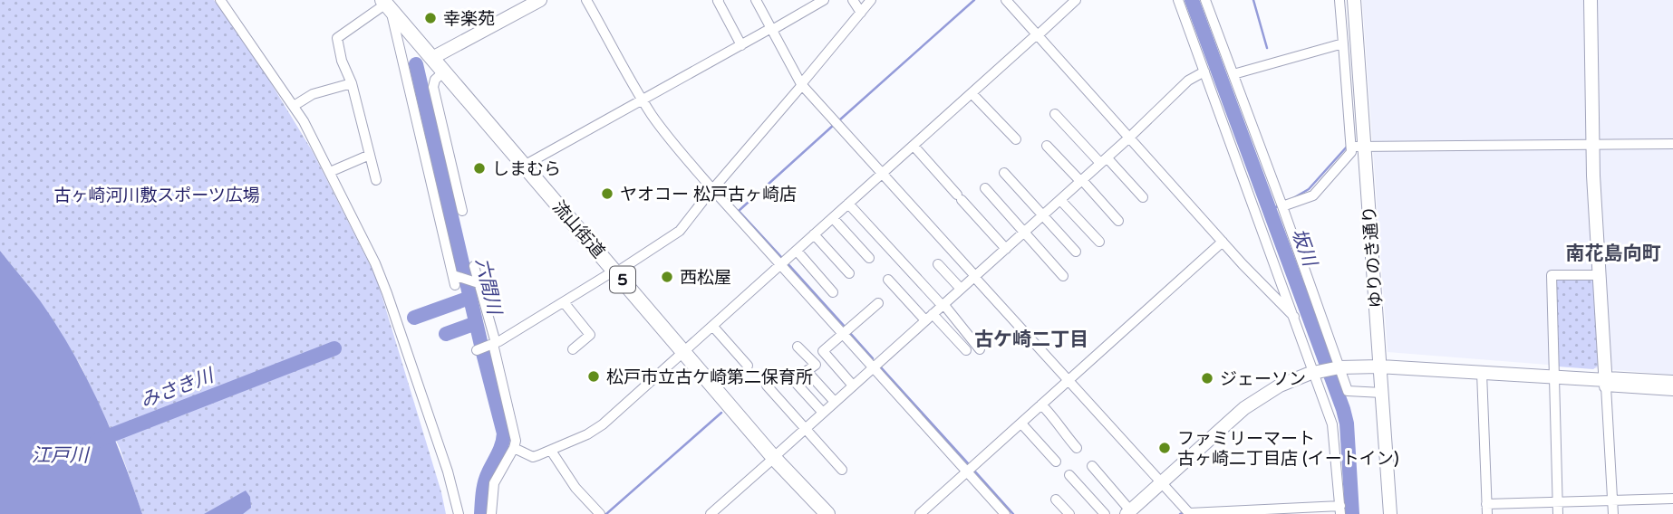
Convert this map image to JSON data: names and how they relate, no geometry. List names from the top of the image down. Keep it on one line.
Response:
{"streets":{"main road":["流山街道","5"],"street":["ゆりのき通り"]},"districts":["南花島向町","古ケ崎二丁目"],"water":["坂川","六間川","みさき川","江戸川"],"parks":["古ヶ崎河川敷スポーツ広場"],"places":["幸楽苑","しまむら","ヤオコー 松戸古ヶ崎店","西松屋","松戸市立古ケ崎第二保育所","ジェーソン","ファミリーマート 古ヶ崎二丁目店 (イートイン)"]}
